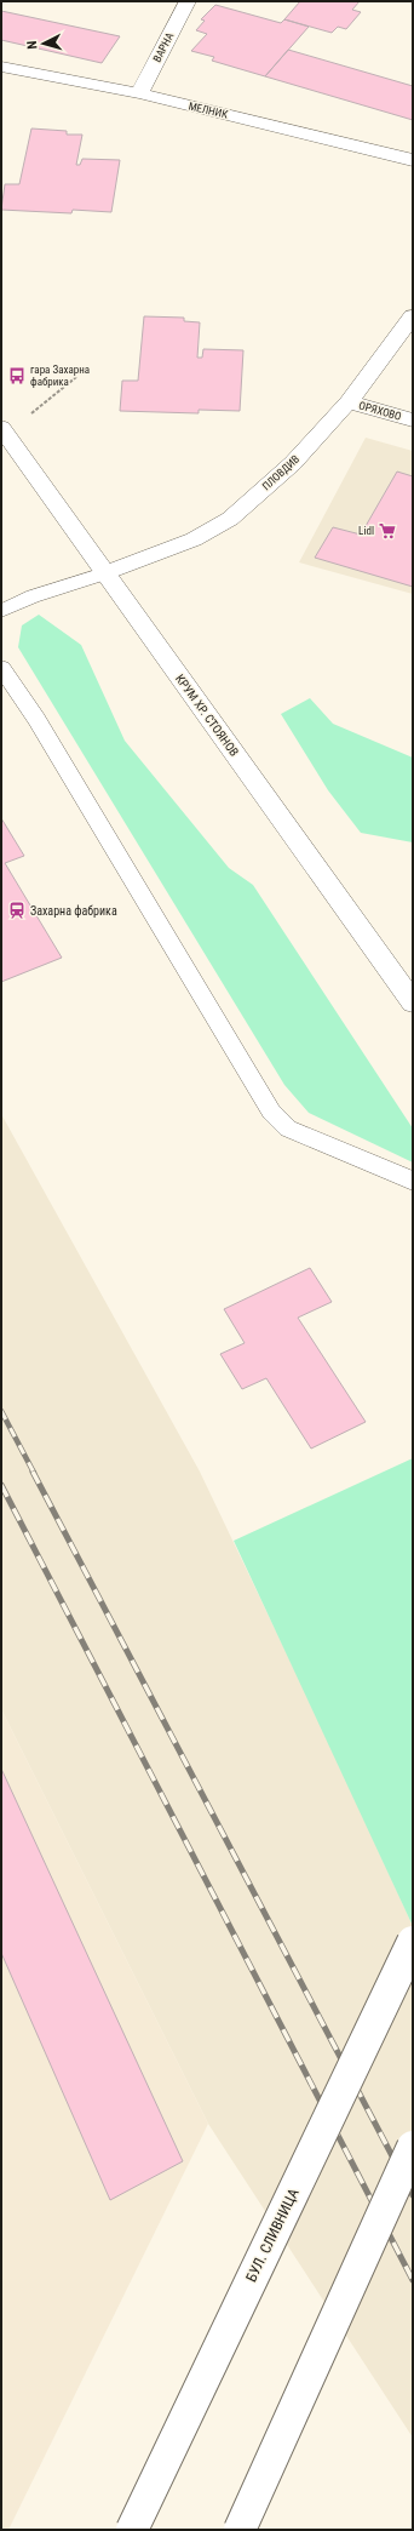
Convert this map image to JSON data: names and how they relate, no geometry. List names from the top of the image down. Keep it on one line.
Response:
{"streets":{"street":["ВАРНА","МЕЛНИК","ОРЯХОВО","ПЛОВДИВ","КРУМ ХР. СТОЯНОВ","БУЛ. СЛИВНИЦА"]},"crossings":[["ВАРНА","МЕЛНИК"],["ОРЯХОВО","ПЛОВДИВ"],["ПЛОВДИВ","КРУМ ХР. СТОЯНОВ"]],"places":{"bus stop":["гара Захарна фабрика"],"supermarket":["Lidl"],"station":["Захарна фабрика"]},"north":"left"}
